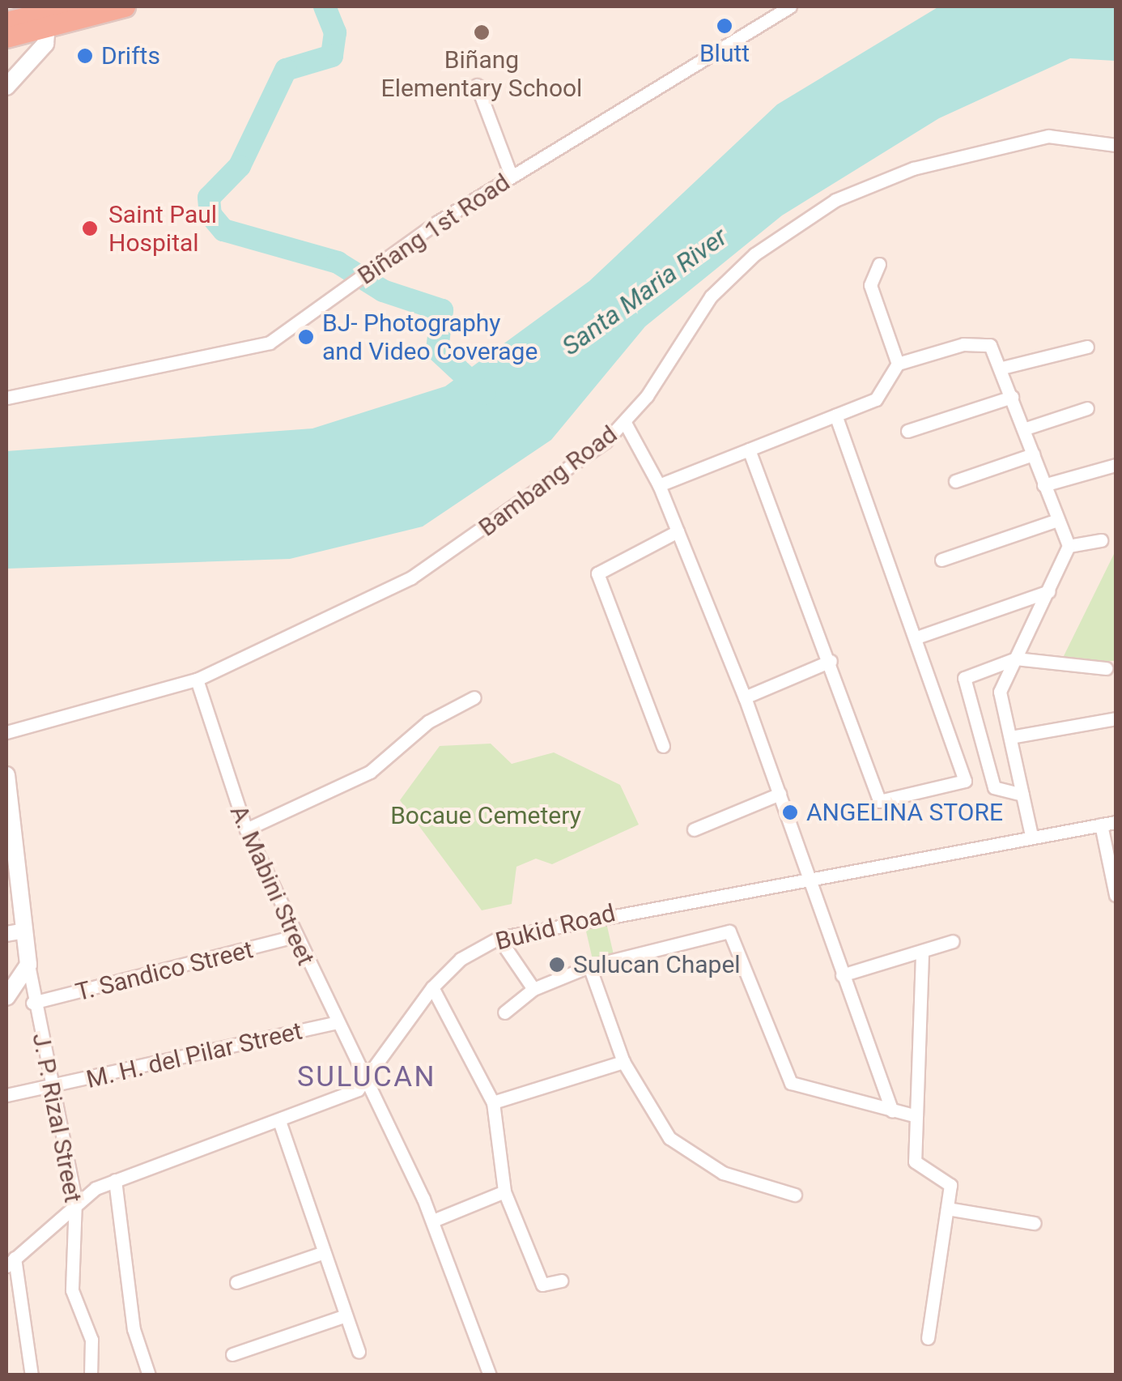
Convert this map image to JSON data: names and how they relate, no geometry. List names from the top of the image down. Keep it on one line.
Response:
{"streets":{"street":["Biñang 1st Road","Bambang Road","A. Mabini Street","Bukid Road","T. Sandico Street","M. H. del Pilar Street","J. P. Rizal Street"]},"crossings":[["Bambang Road","A. Mabini Street"],["A. Mabini Street","Bukid Road"],["A. Mabini Street","T. Sandico Street"],["A. Mabini Street","M. H. del Pilar Street"],["T. Sandico Street","J. P. Rizal Street"],["M. H. del Pilar Street","J. P. Rizal Street"]],"districts":["SULUCAN"],"water":["Santa Maria River"],"parks":["Bocaue Cemetery"],"places":["Blutt","Biñang Elementary School","Drifts","Saint Paul Hospital","BJ- Photography and Video Coverage","ANGELINA STORE","Sulucan Chapel"]}
